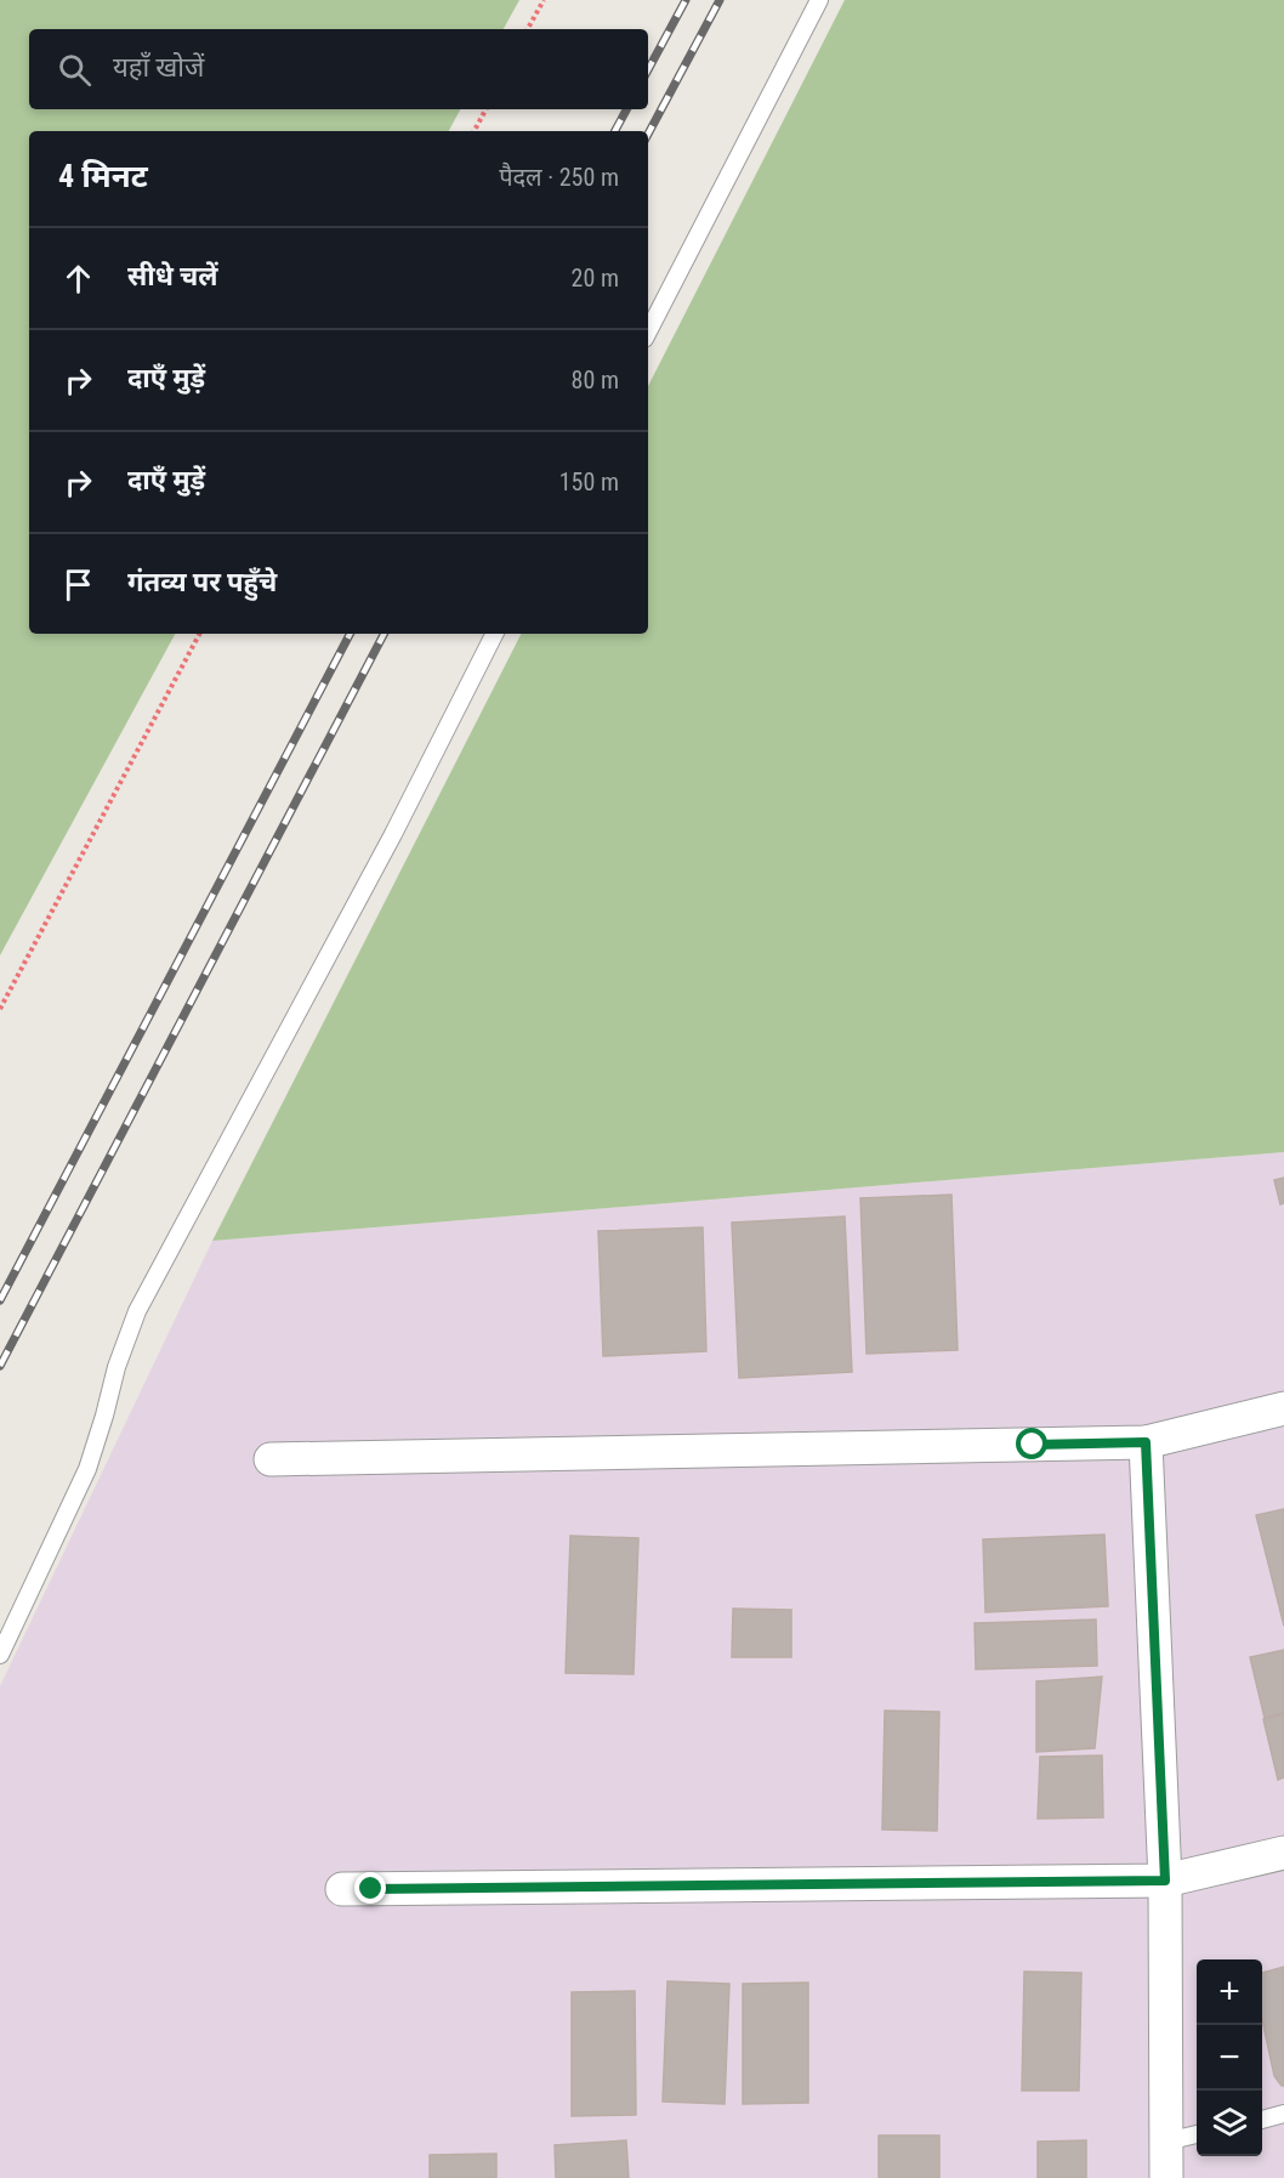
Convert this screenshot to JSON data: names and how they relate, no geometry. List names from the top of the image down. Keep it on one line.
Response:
{"page":{"search":"यहाँ खोजें","heading":["4 मिनट","पैदल · 250 m"],"list":[["सीधे चलें","20 m"],["दाएँ मुड़ें","80 m"],["दाएँ मुड़ें","150 m"],"गंतव्य पर पहुँचे"],"map_buttons":["+","−"]}}
